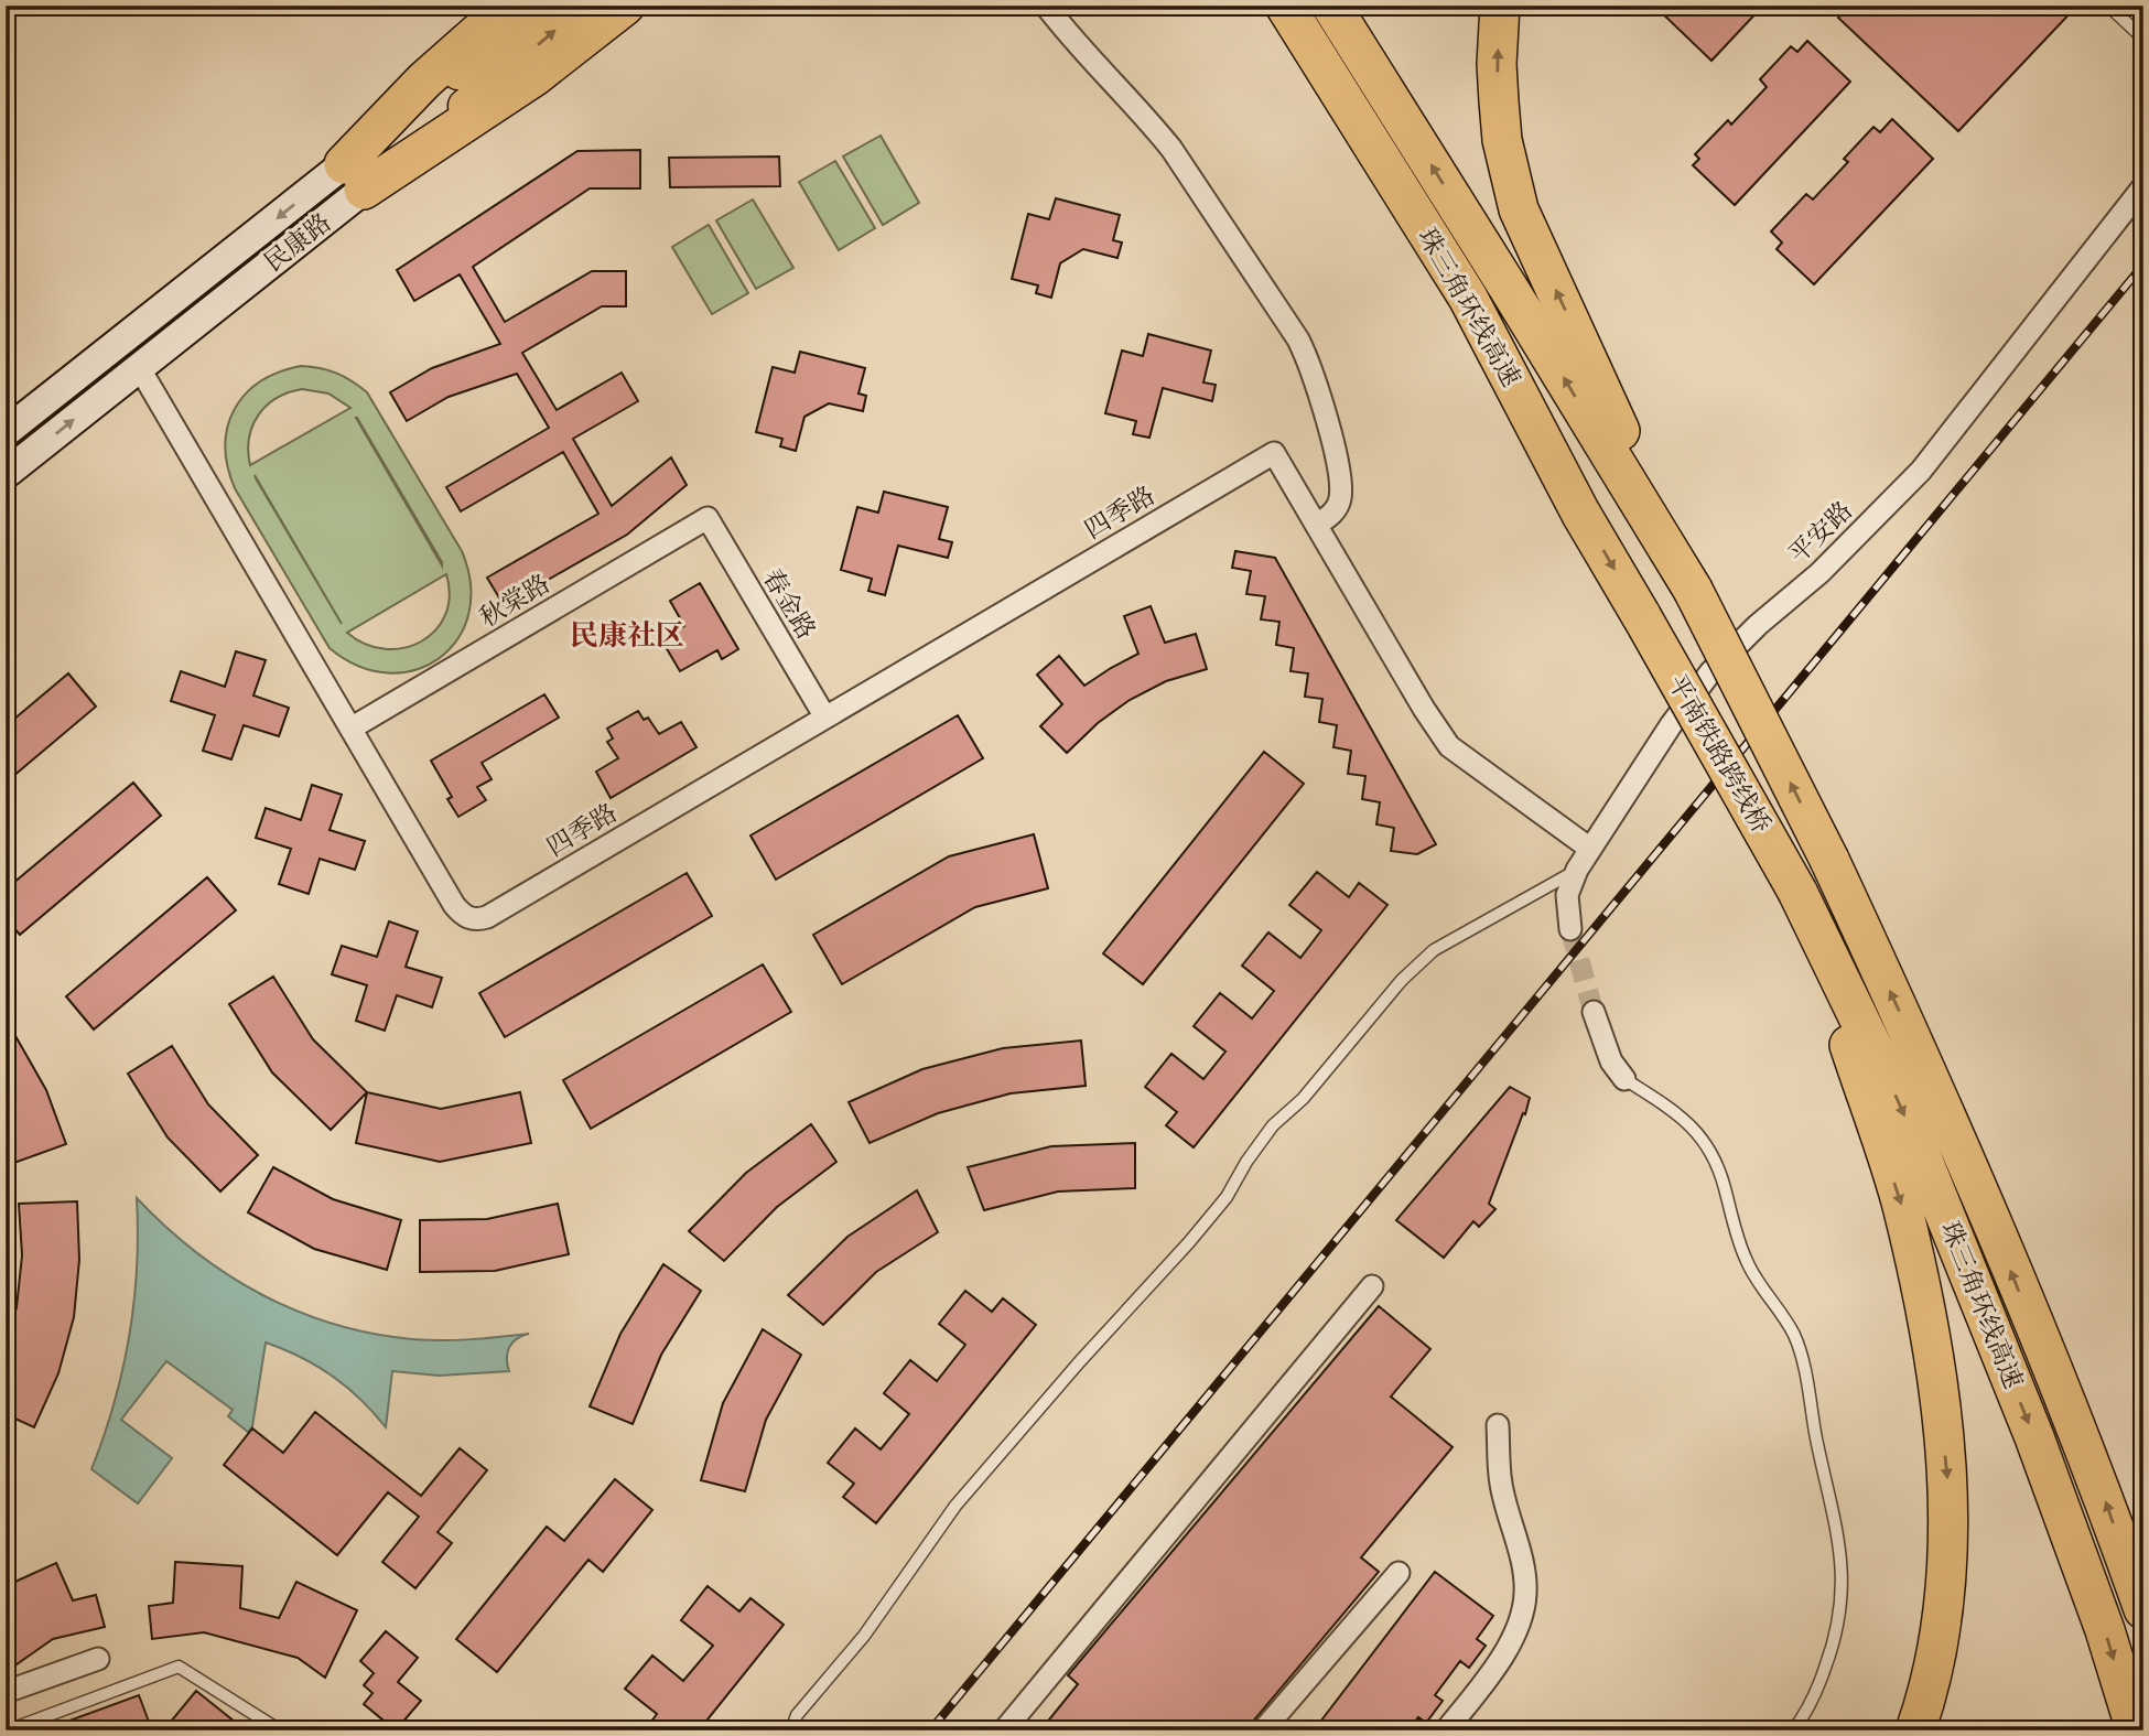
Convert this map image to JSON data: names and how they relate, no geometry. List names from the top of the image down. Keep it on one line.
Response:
{"streets":{"highway":["珠三角环线高速","平南铁路跨线桥"],"main road":["民康路"],"street":["四季路","平安路","秋棠路","春金路"]},"crossings":[["民康路","四季路"],["珠三角环线高速","平南铁路跨线桥"],["四季路","秋棠路"],["四季路","春金路"],["秋棠路","春金路"]],"districts":["民康社区"]}
